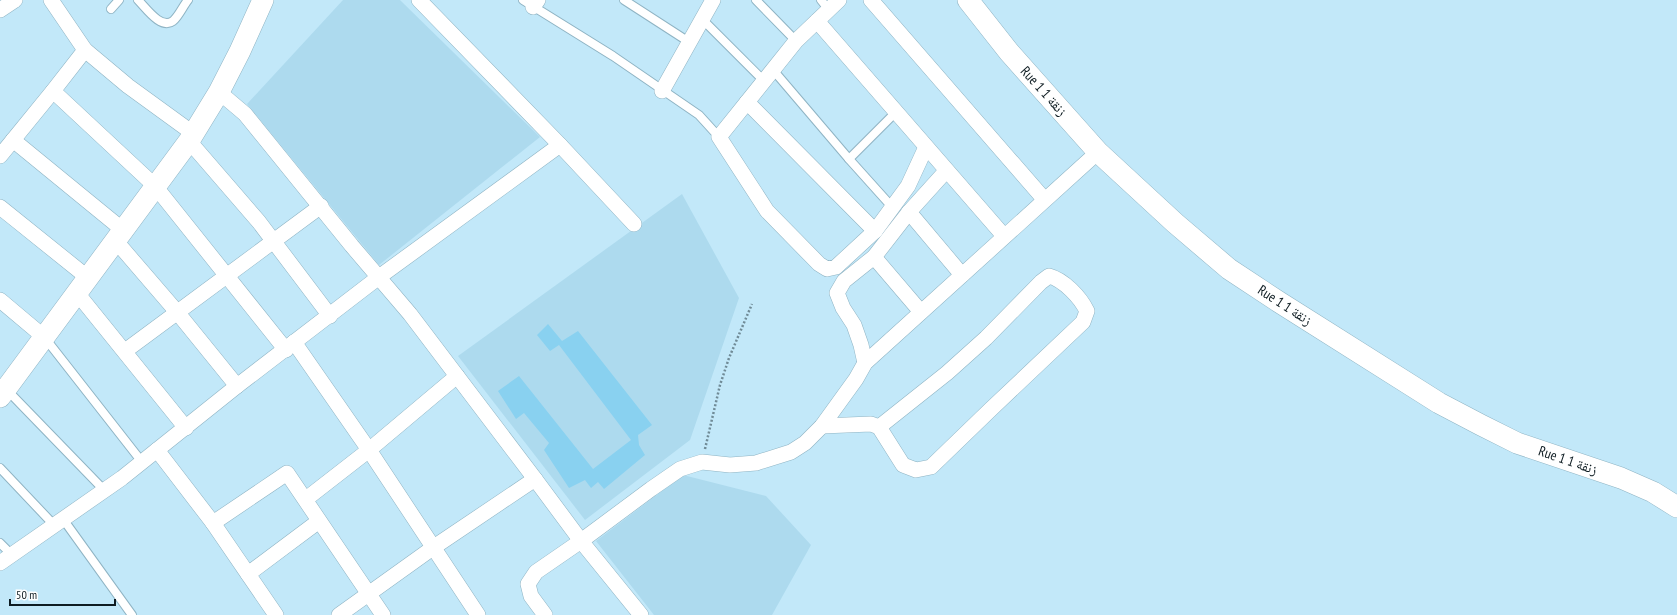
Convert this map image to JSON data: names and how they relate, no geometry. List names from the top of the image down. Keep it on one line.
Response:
{"streets":{"street":["Rue 1 زنقة 1"]},"scale_bar":"50 m"}
